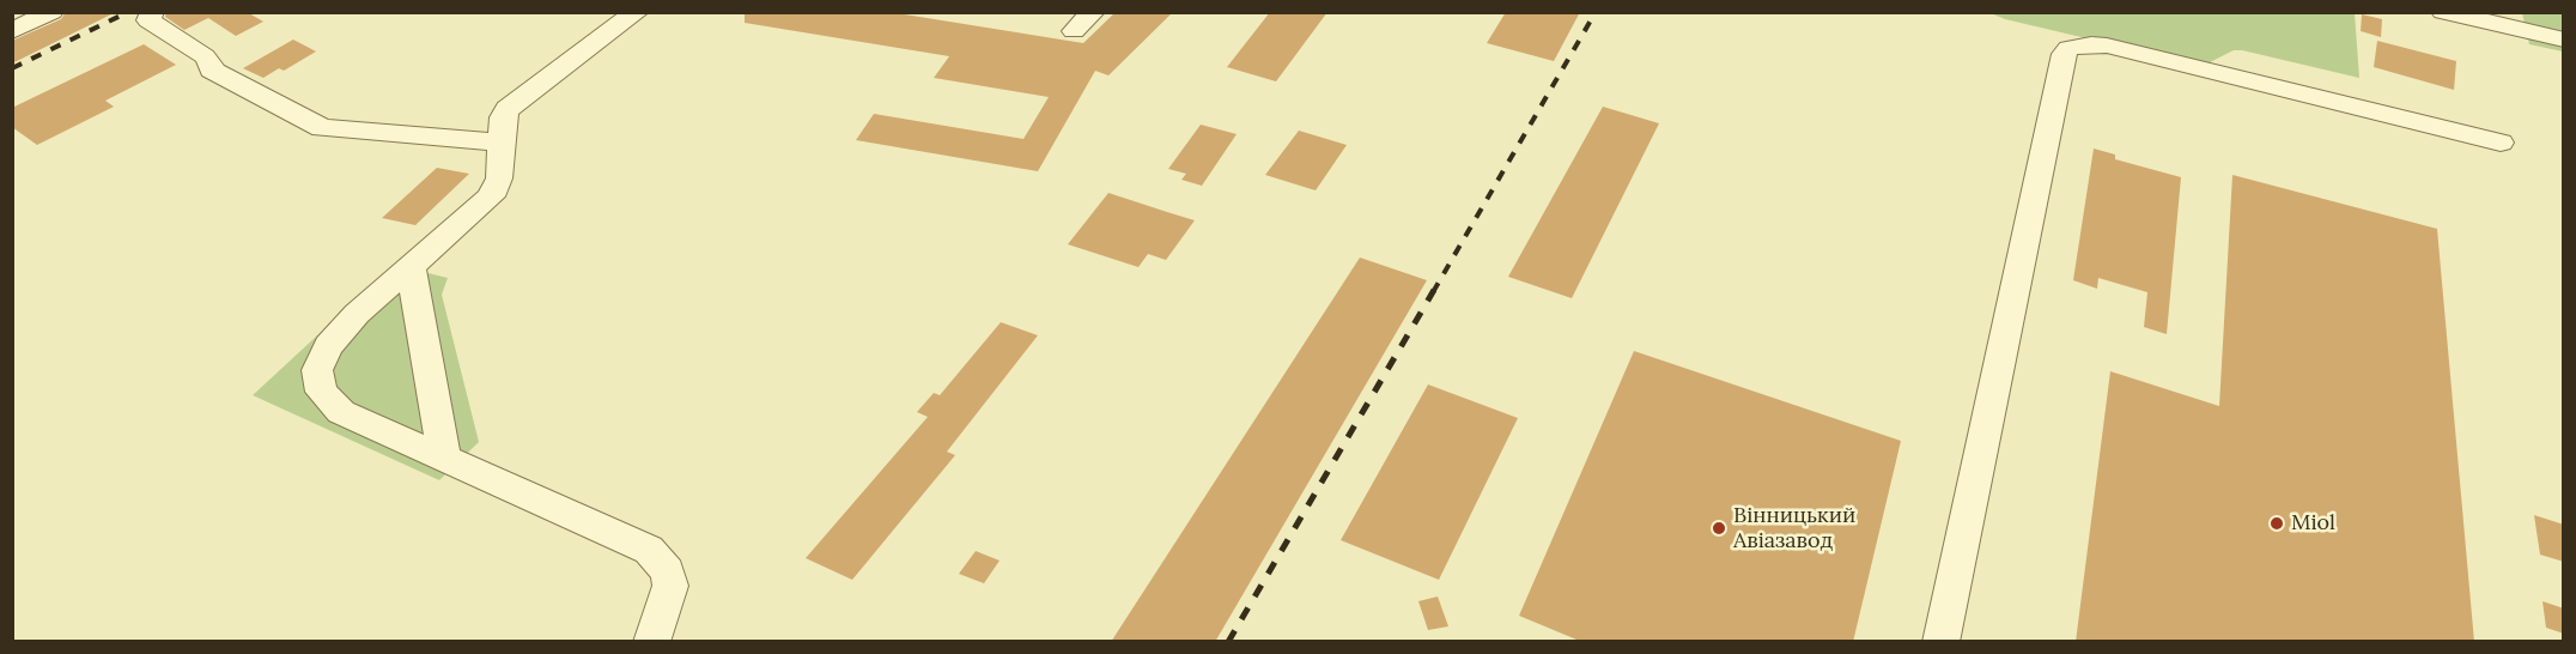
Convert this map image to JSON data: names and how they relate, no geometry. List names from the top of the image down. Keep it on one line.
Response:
{"places":["Miol","Вінницький Авіазавод"]}
